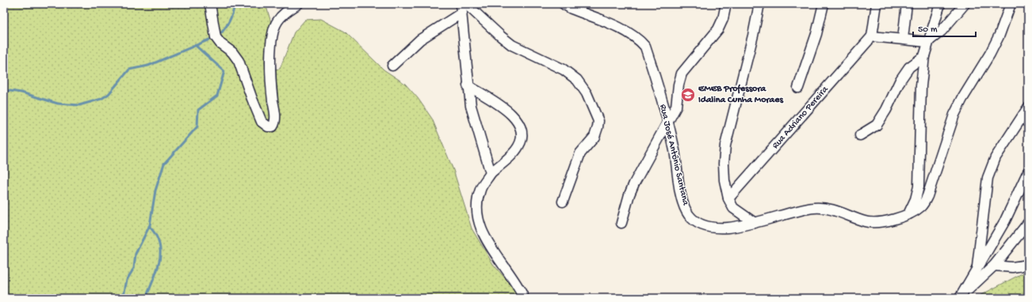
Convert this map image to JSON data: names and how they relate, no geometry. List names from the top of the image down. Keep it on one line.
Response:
{"streets":{"street":["Rua Adriano Pereira","Rua José Antônio Santana"]},"places":{"school or university":["EMEB Professora Idalina Cunha Moraes"]},"scale_bar":"50 m"}
